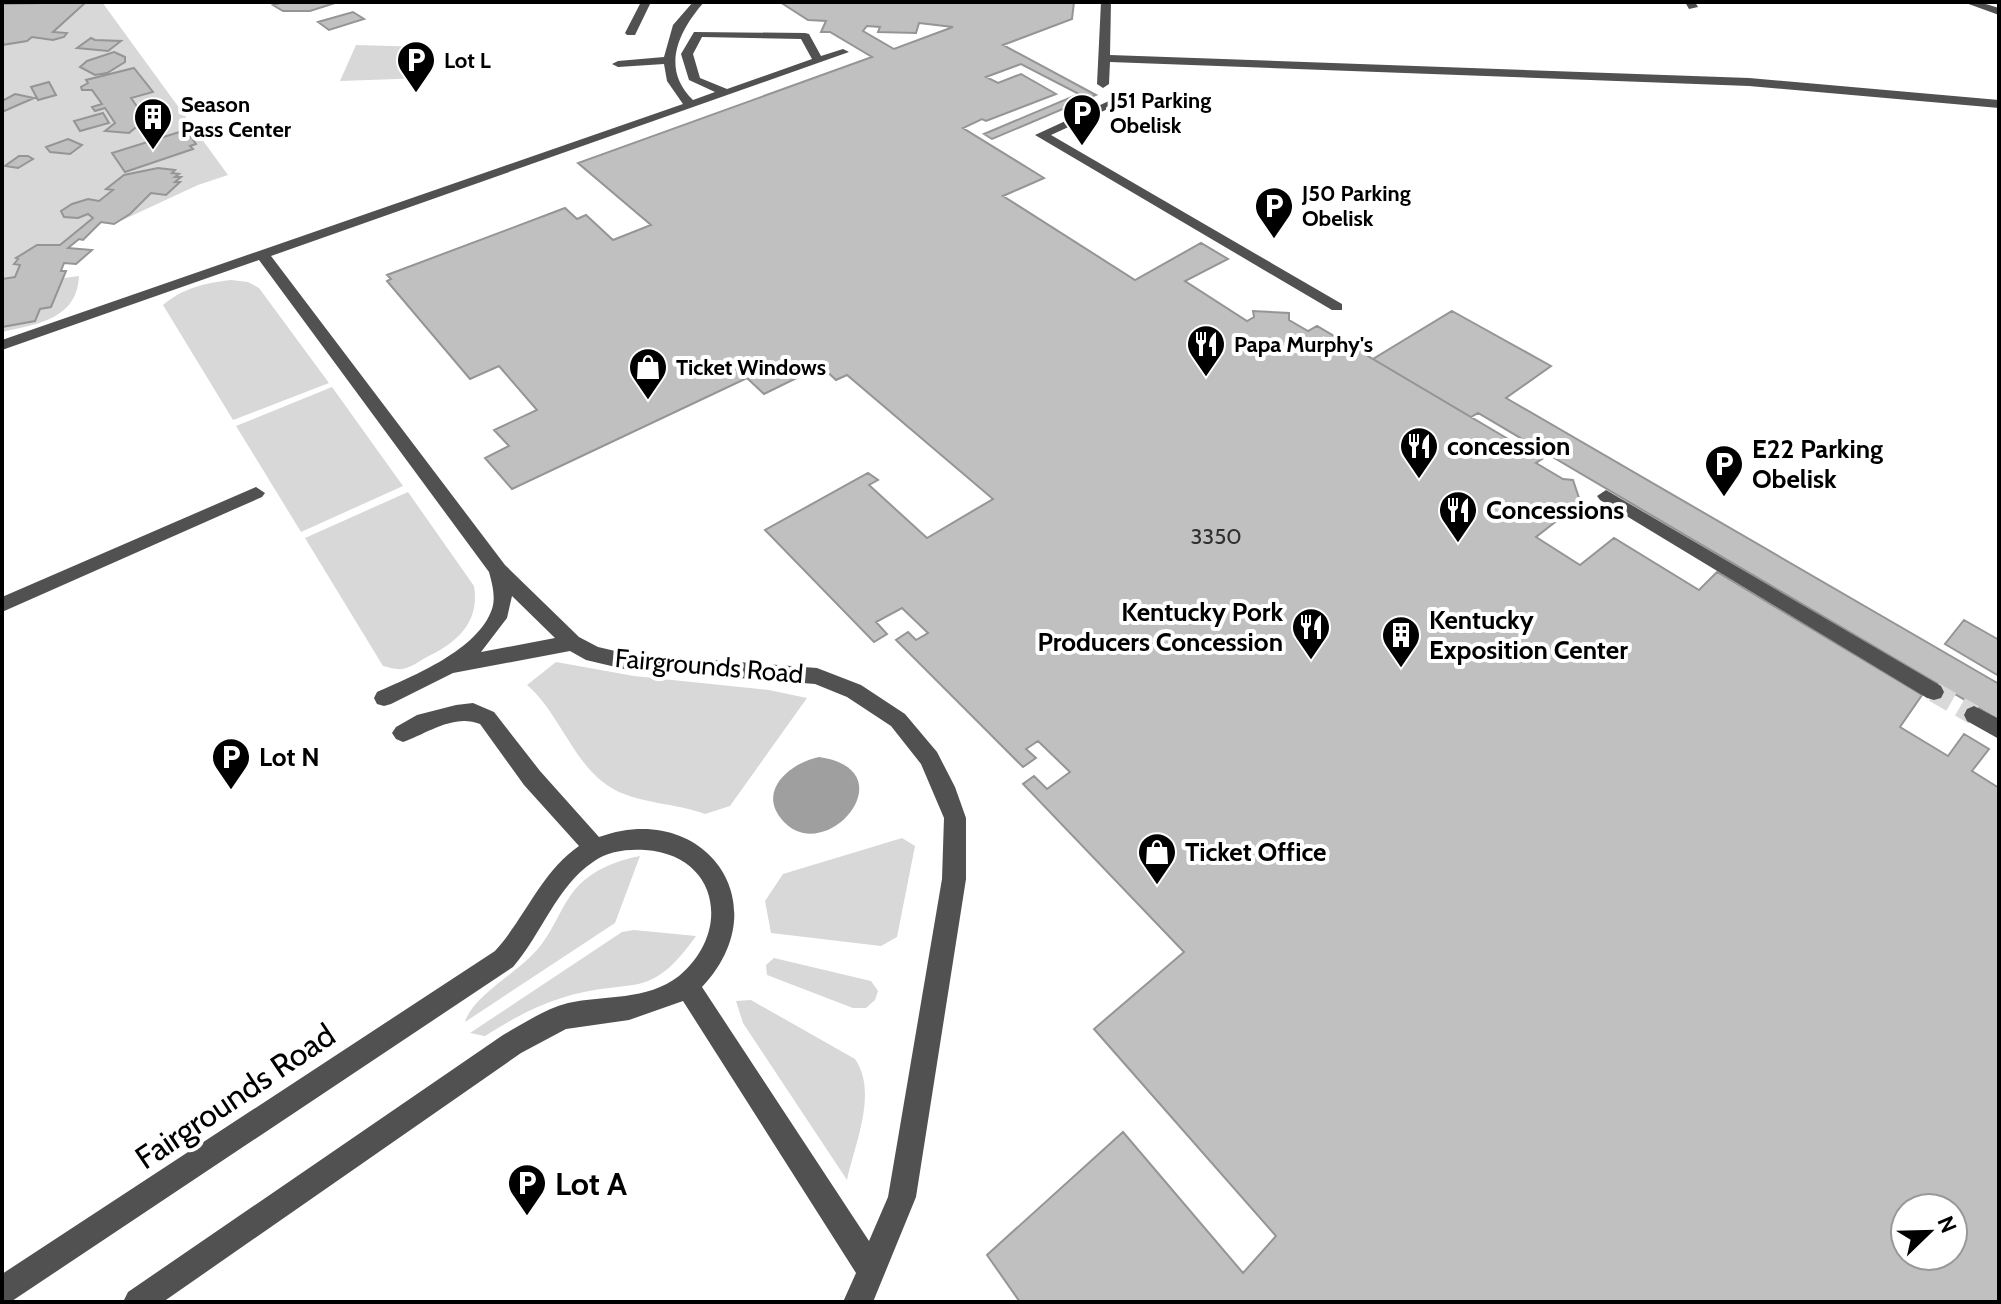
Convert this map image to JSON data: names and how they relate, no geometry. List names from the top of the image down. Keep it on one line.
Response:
{"streets":{"street":["Fairgrounds Road"]},"places":{"parking":["Lot L","J51 Parking Obelisk","J50 Parking Obelisk","E22 Parking Obelisk","Lot N","Lot A"],"building":["Season Pass Center","Kentucky Exposition Center"],"restaurant":["Papa Murphy's","concession","Concessions","Kentucky Pork Producers Concession"],"shop":["Ticket Windows","Ticket Office"]},"house_numbers":["3350"],"north":"top right"}
